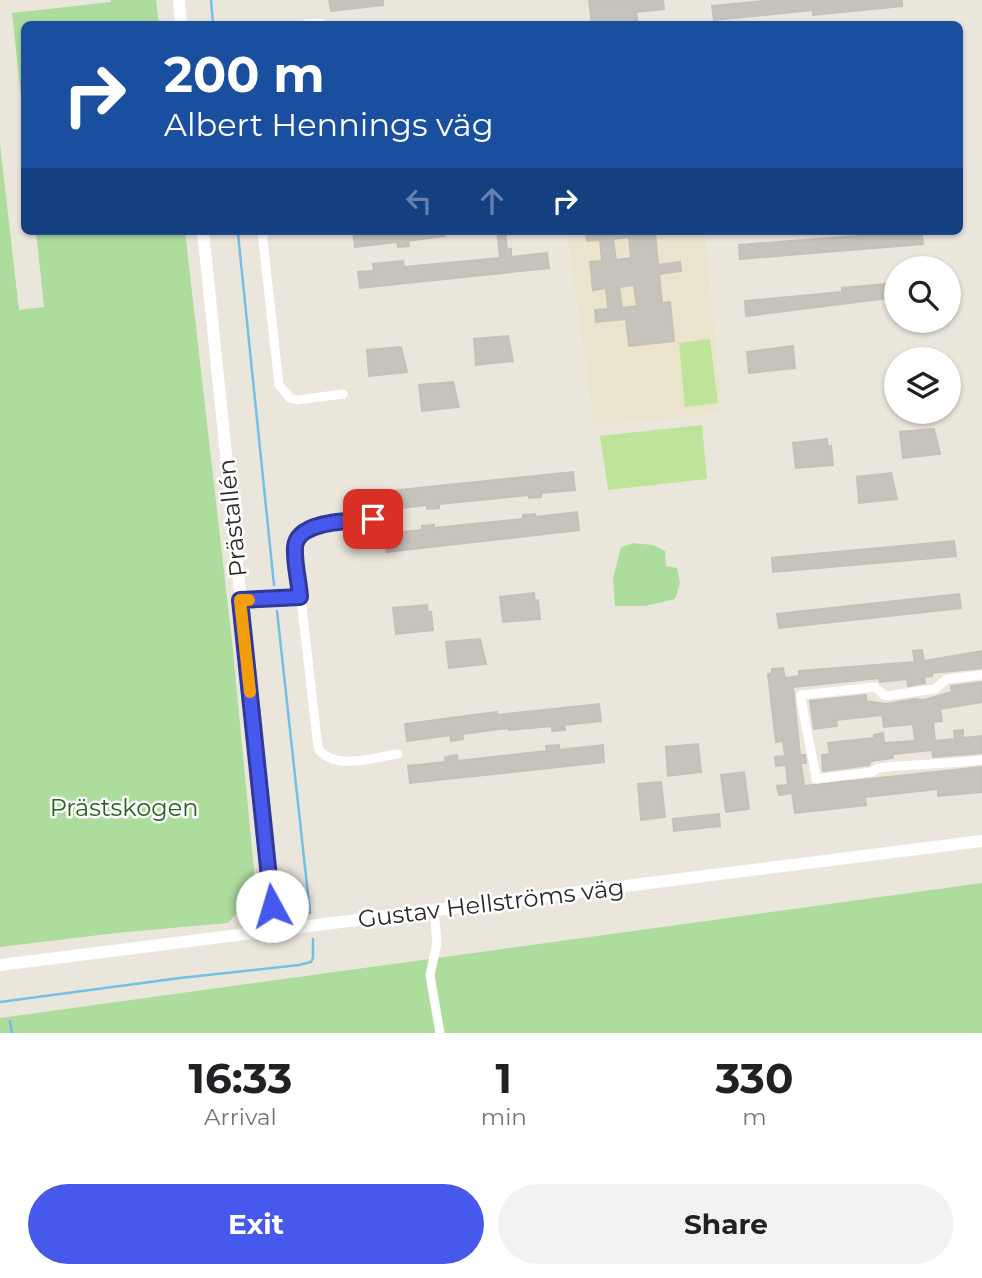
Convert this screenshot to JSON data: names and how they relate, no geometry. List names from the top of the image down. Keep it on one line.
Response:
{"streets":{"street":["Prästallén","Gustav Hellströms väg"]},"crossings":[["Prästallén","Gustav Hellströms väg"]],"parks":["Prästskogen"],"page":{"turn":["200 m","Albert Hennings väg"],"eta":["16:33","Arrival","1","min","330","m"],"buttons":["Exit","Share"]}}
